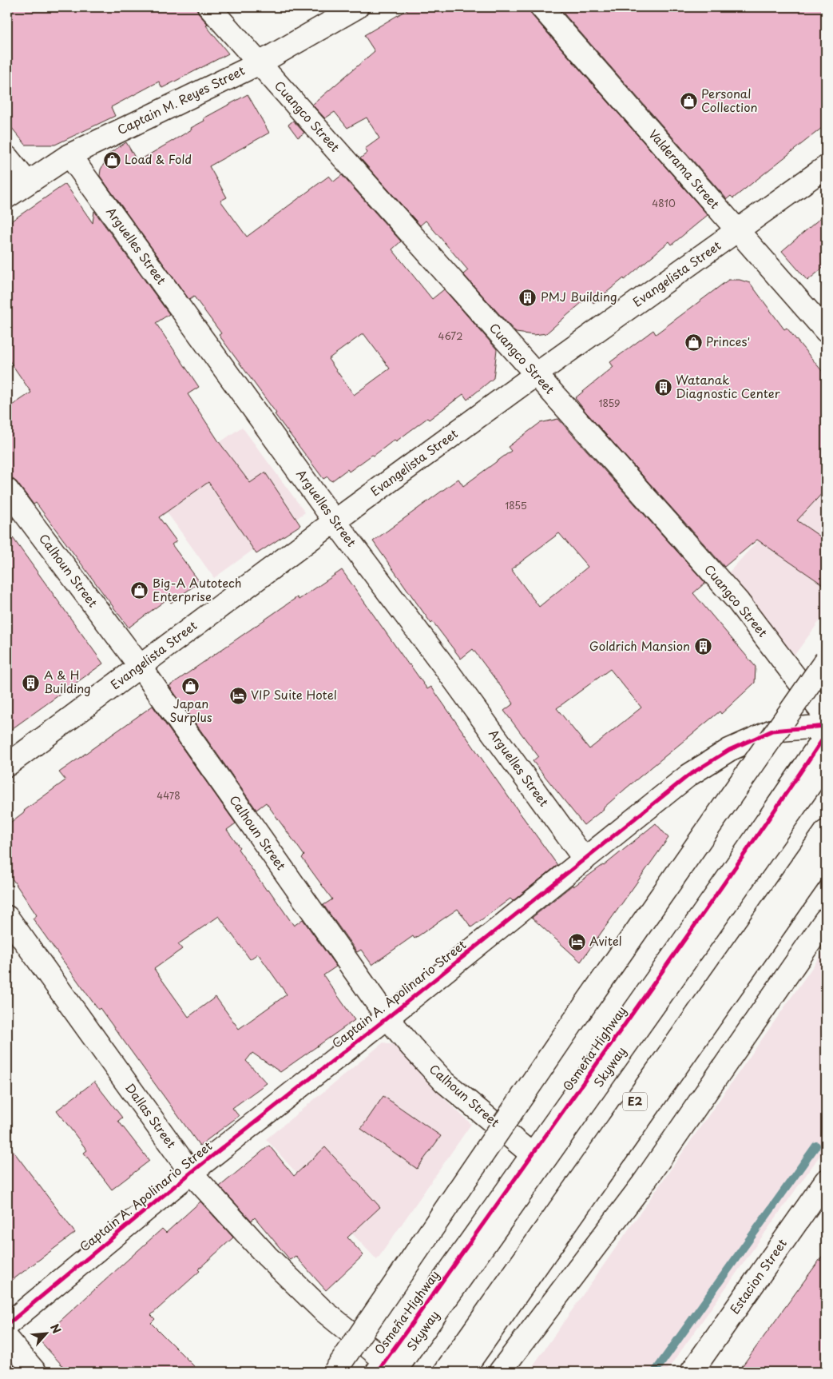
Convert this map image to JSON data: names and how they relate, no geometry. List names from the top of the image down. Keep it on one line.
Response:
{"streets":{"main road":["Captain M. Reyes Street","Cuangco Street","Valderama Street","Arguelles Street","Evangelista Street","Calhoun Street","Captain A. Apolinario Street","Osmeña Highway","Skyway","E2","Dallas Street","Estacion Street"]},"crossings":[["Captain M. Reyes Street","Cuangco Street"],["Captain M. Reyes Street","Arguelles Street"],["Cuangco Street","Evangelista Street"],["Valderama Street","Evangelista Street"],["Arguelles Street","Evangelista Street"],["Arguelles Street","Captain A. Apolinario Street"],["Evangelista Street","Calhoun Street"],["Calhoun Street","Captain A. Apolinario Street"],["Calhoun Street","Osmeña Highway"],["Captain A. Apolinario Street","Dallas Street"],["Osmeña Highway","Skyway"],["Osmeña Highway","Dallas Street"],["Skyway","Dallas Street"]],"places":{"shop":["Personal Collection","Load & Fold","Princes'","Big-A Autotech Enterprise","Japan Surplus"],"building":["PMJ Building","Watanak Diagnostic Center","Goldrich Mansion","A & H Building"],"hotel":["VIP Suite Hotel","Avitel"]},"house_numbers":["4810","4672","1859","1855","4478"],"north":"top right"}
